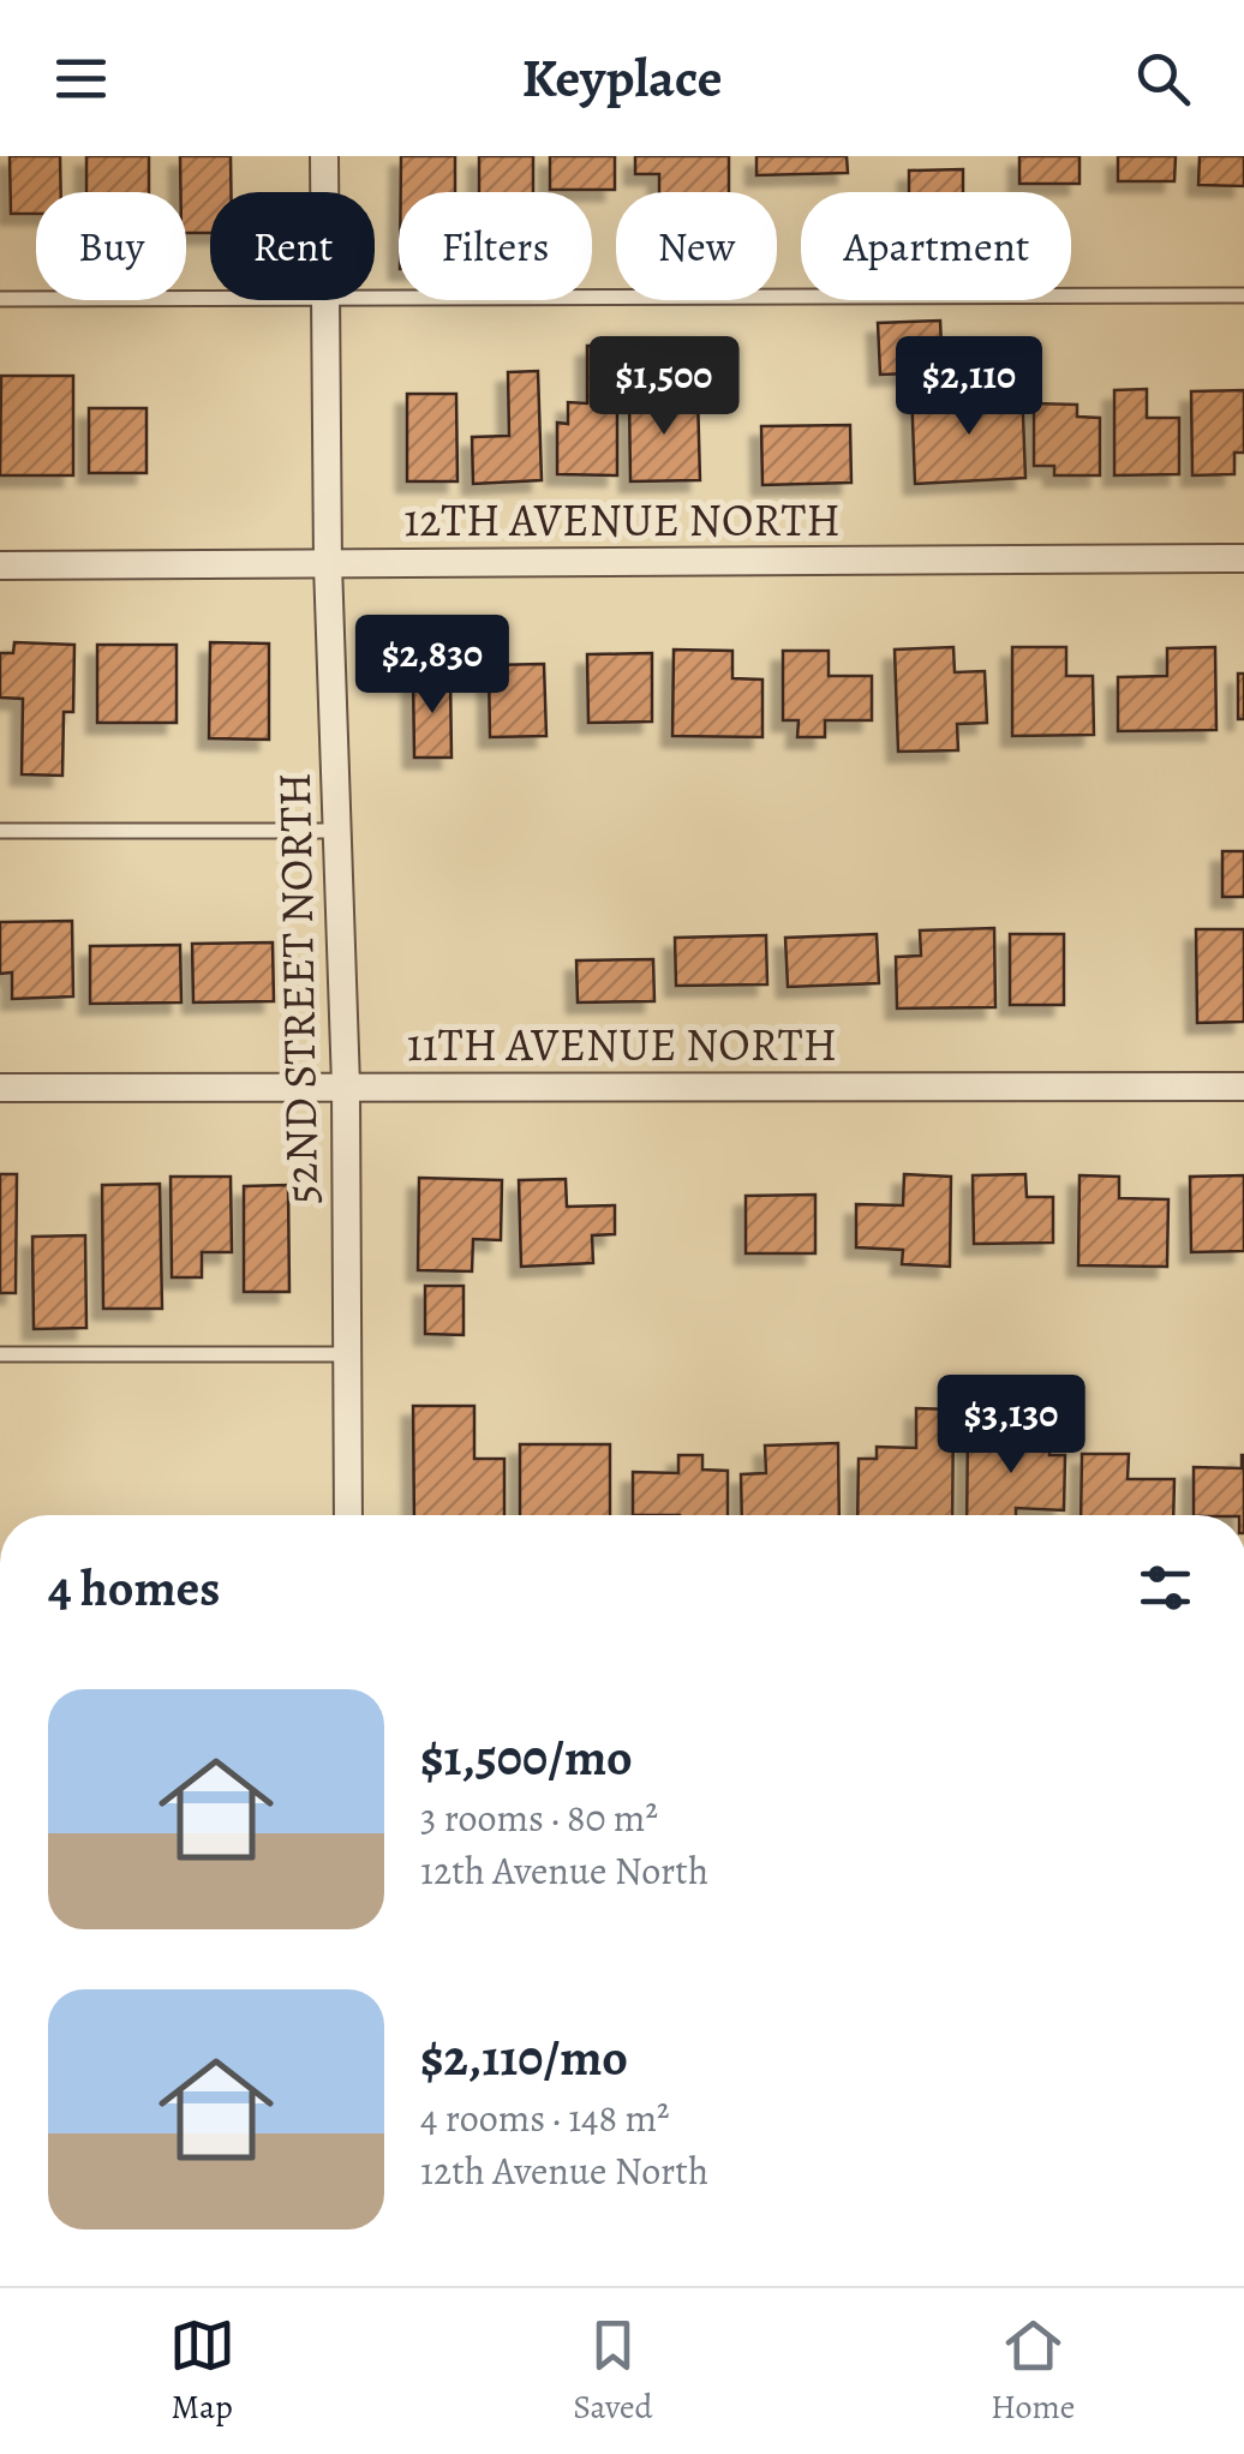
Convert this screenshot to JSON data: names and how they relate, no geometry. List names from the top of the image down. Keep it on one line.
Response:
{"streets":{"street":["12TH AVENUE NORTH","52ND STREET NORTH","11TH AVENUE NORTH"]},"crossings":[["12TH AVENUE NORTH","52ND STREET NORTH"],["52ND STREET NORTH","11TH AVENUE NORTH"]],"page":{"header":"Keyplace","chip":["Buy","Rent","Filters","New","Apartment"],"price":["$1,500","$2,110","$2,830","$3,130"],"heading":"4 homes","list":[{"name":"$1,500/mo","note":"3 rooms · 80 m² · 12th Avenue North"},{"name":"$2,110/mo","note":"4 rooms · 148 m² · 12th Avenue North"}],"tabs":["Map","Saved","Home"]}}
